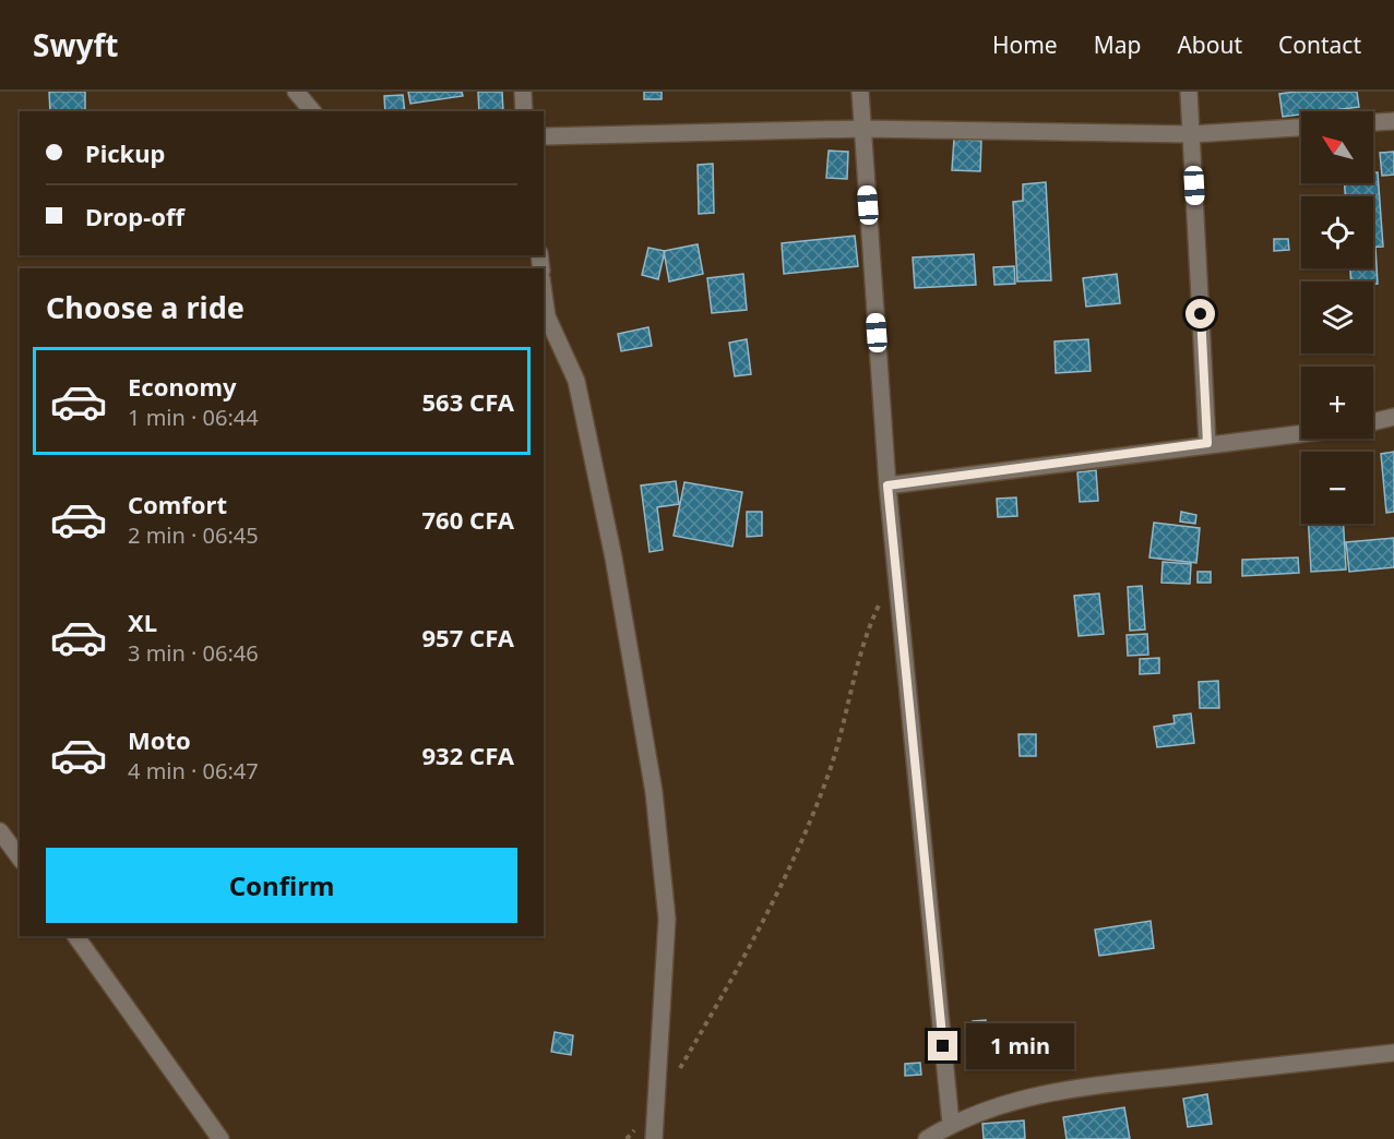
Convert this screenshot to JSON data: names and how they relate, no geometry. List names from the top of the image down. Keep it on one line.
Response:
{"north":"top left","page":{"header":"Swyft","nav":["Home","Map","About","Contact"],"map_buttons":["+","−"],"banner":["Pickup","Drop-off"],"heading":"Choose a ride","list":[{"name":"Economy","note":"1 min · 06:44","value":"563 CFA"},{"name":"Comfort","note":"2 min · 06:45","value":"760 CFA"},{"name":"XL","note":"3 min · 06:46","value":"957 CFA"},{"name":"Moto","note":"4 min · 06:47","value":"932 CFA"}],"buttons":"Confirm","bubble":"1 min"}}
